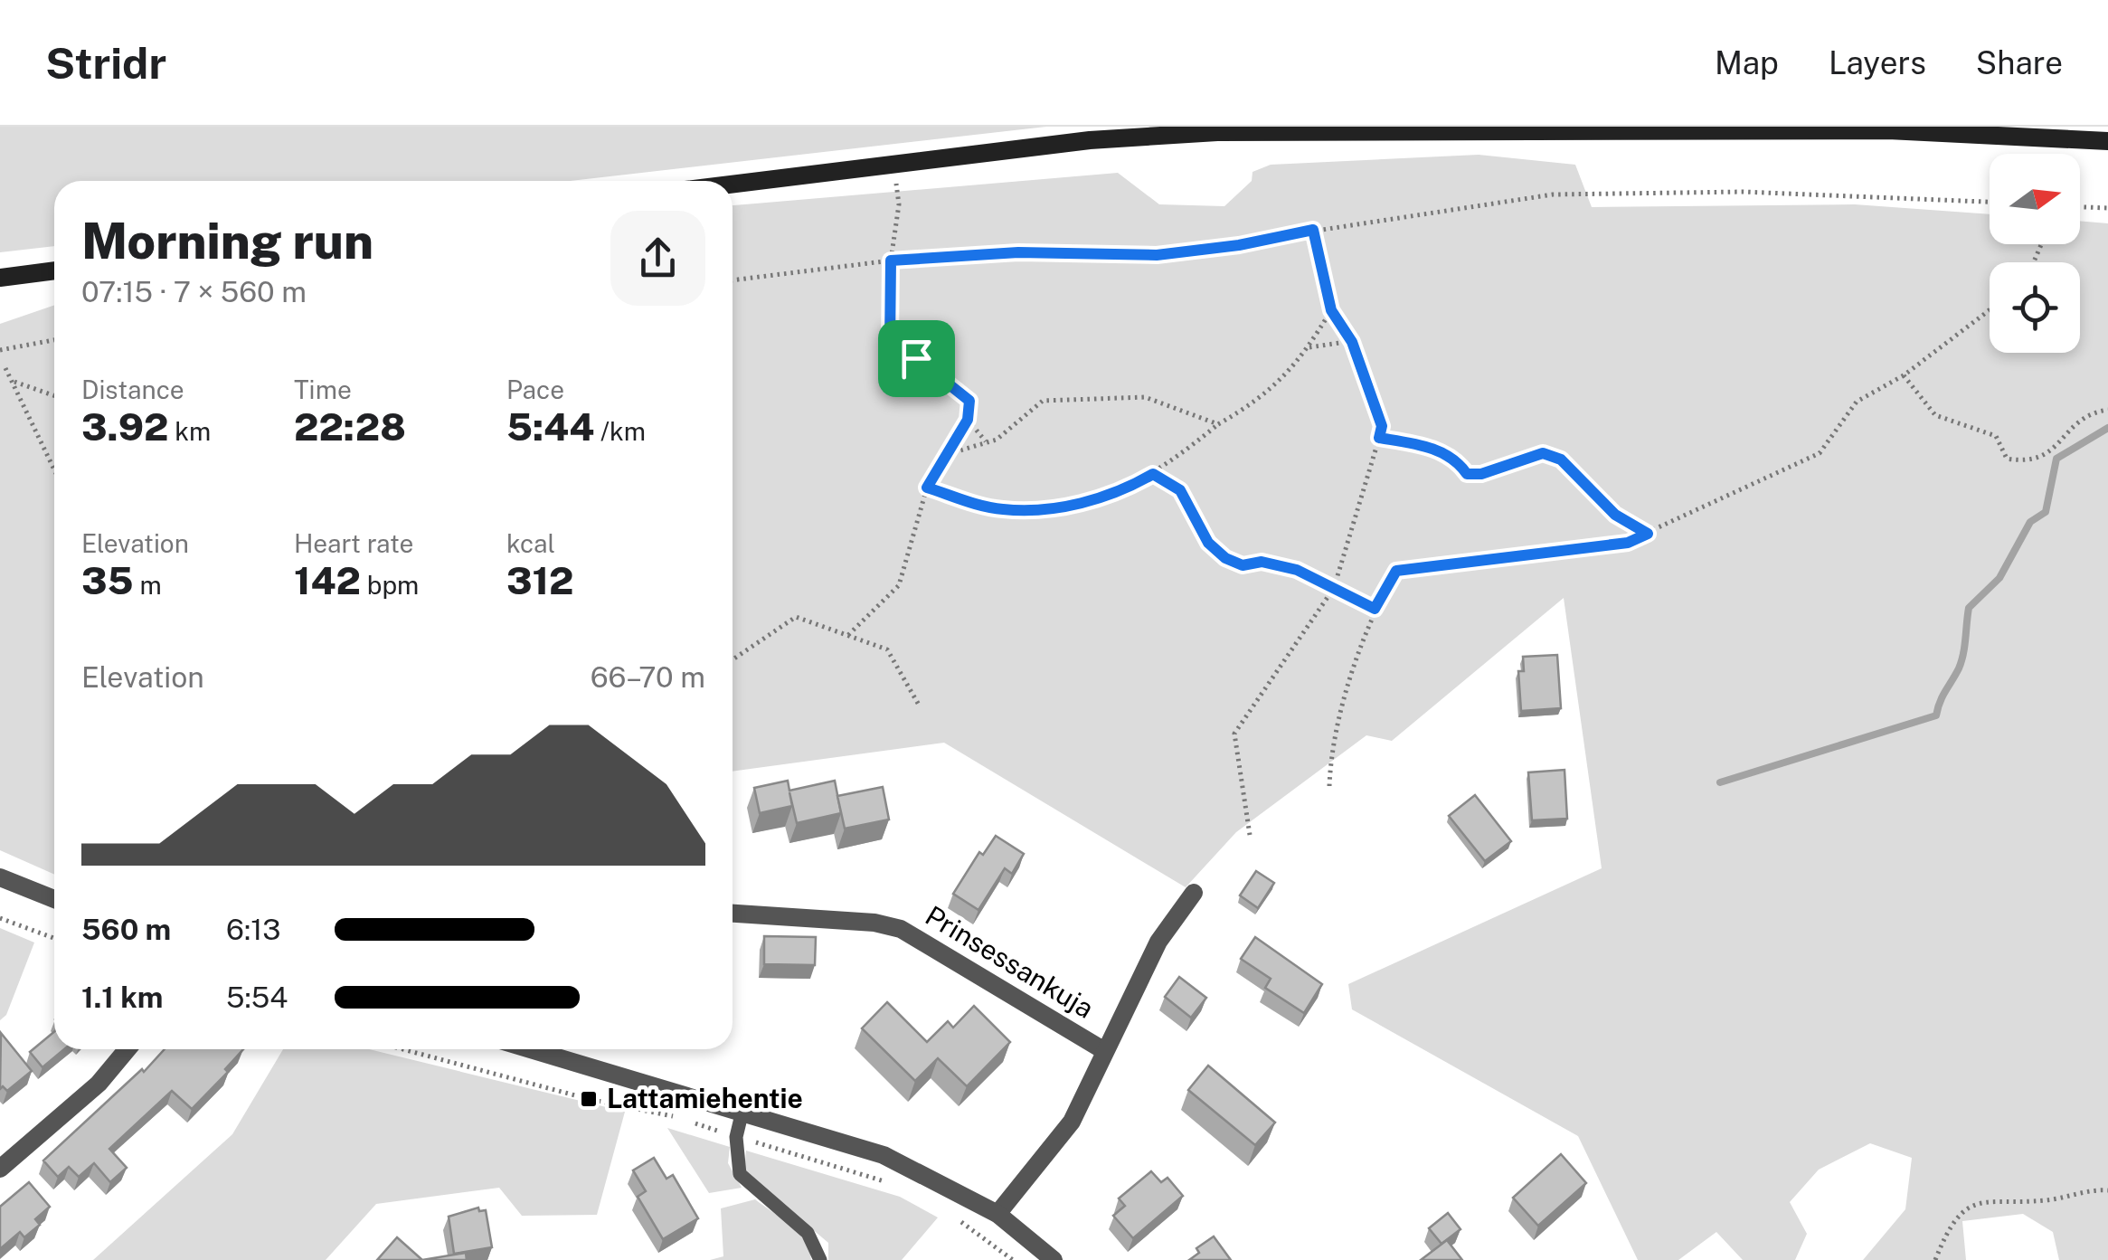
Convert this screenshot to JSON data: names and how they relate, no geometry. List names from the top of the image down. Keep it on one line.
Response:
{"streets":{"street":["Prinsessankuja"]},"places":{"transit":["Lattamiehentie"]},"north":"right","page":{"header":"Stridr","nav":["Map","Layers","Share"],"heading":["Morning run","07:15 · 7 × 560 m"],"stats":[["Distance","3.92 km"],["Time","22:28"],["Pace","5:44 /km"],["Elevation","35 m"],["Heart rate","142 bpm"],["kcal","312"]],"chart":["Elevation","66–70 m"],"list":[{"name":"560 m","note":"6:13"},{"name":"1.1 km","note":"5:54"}]}}
